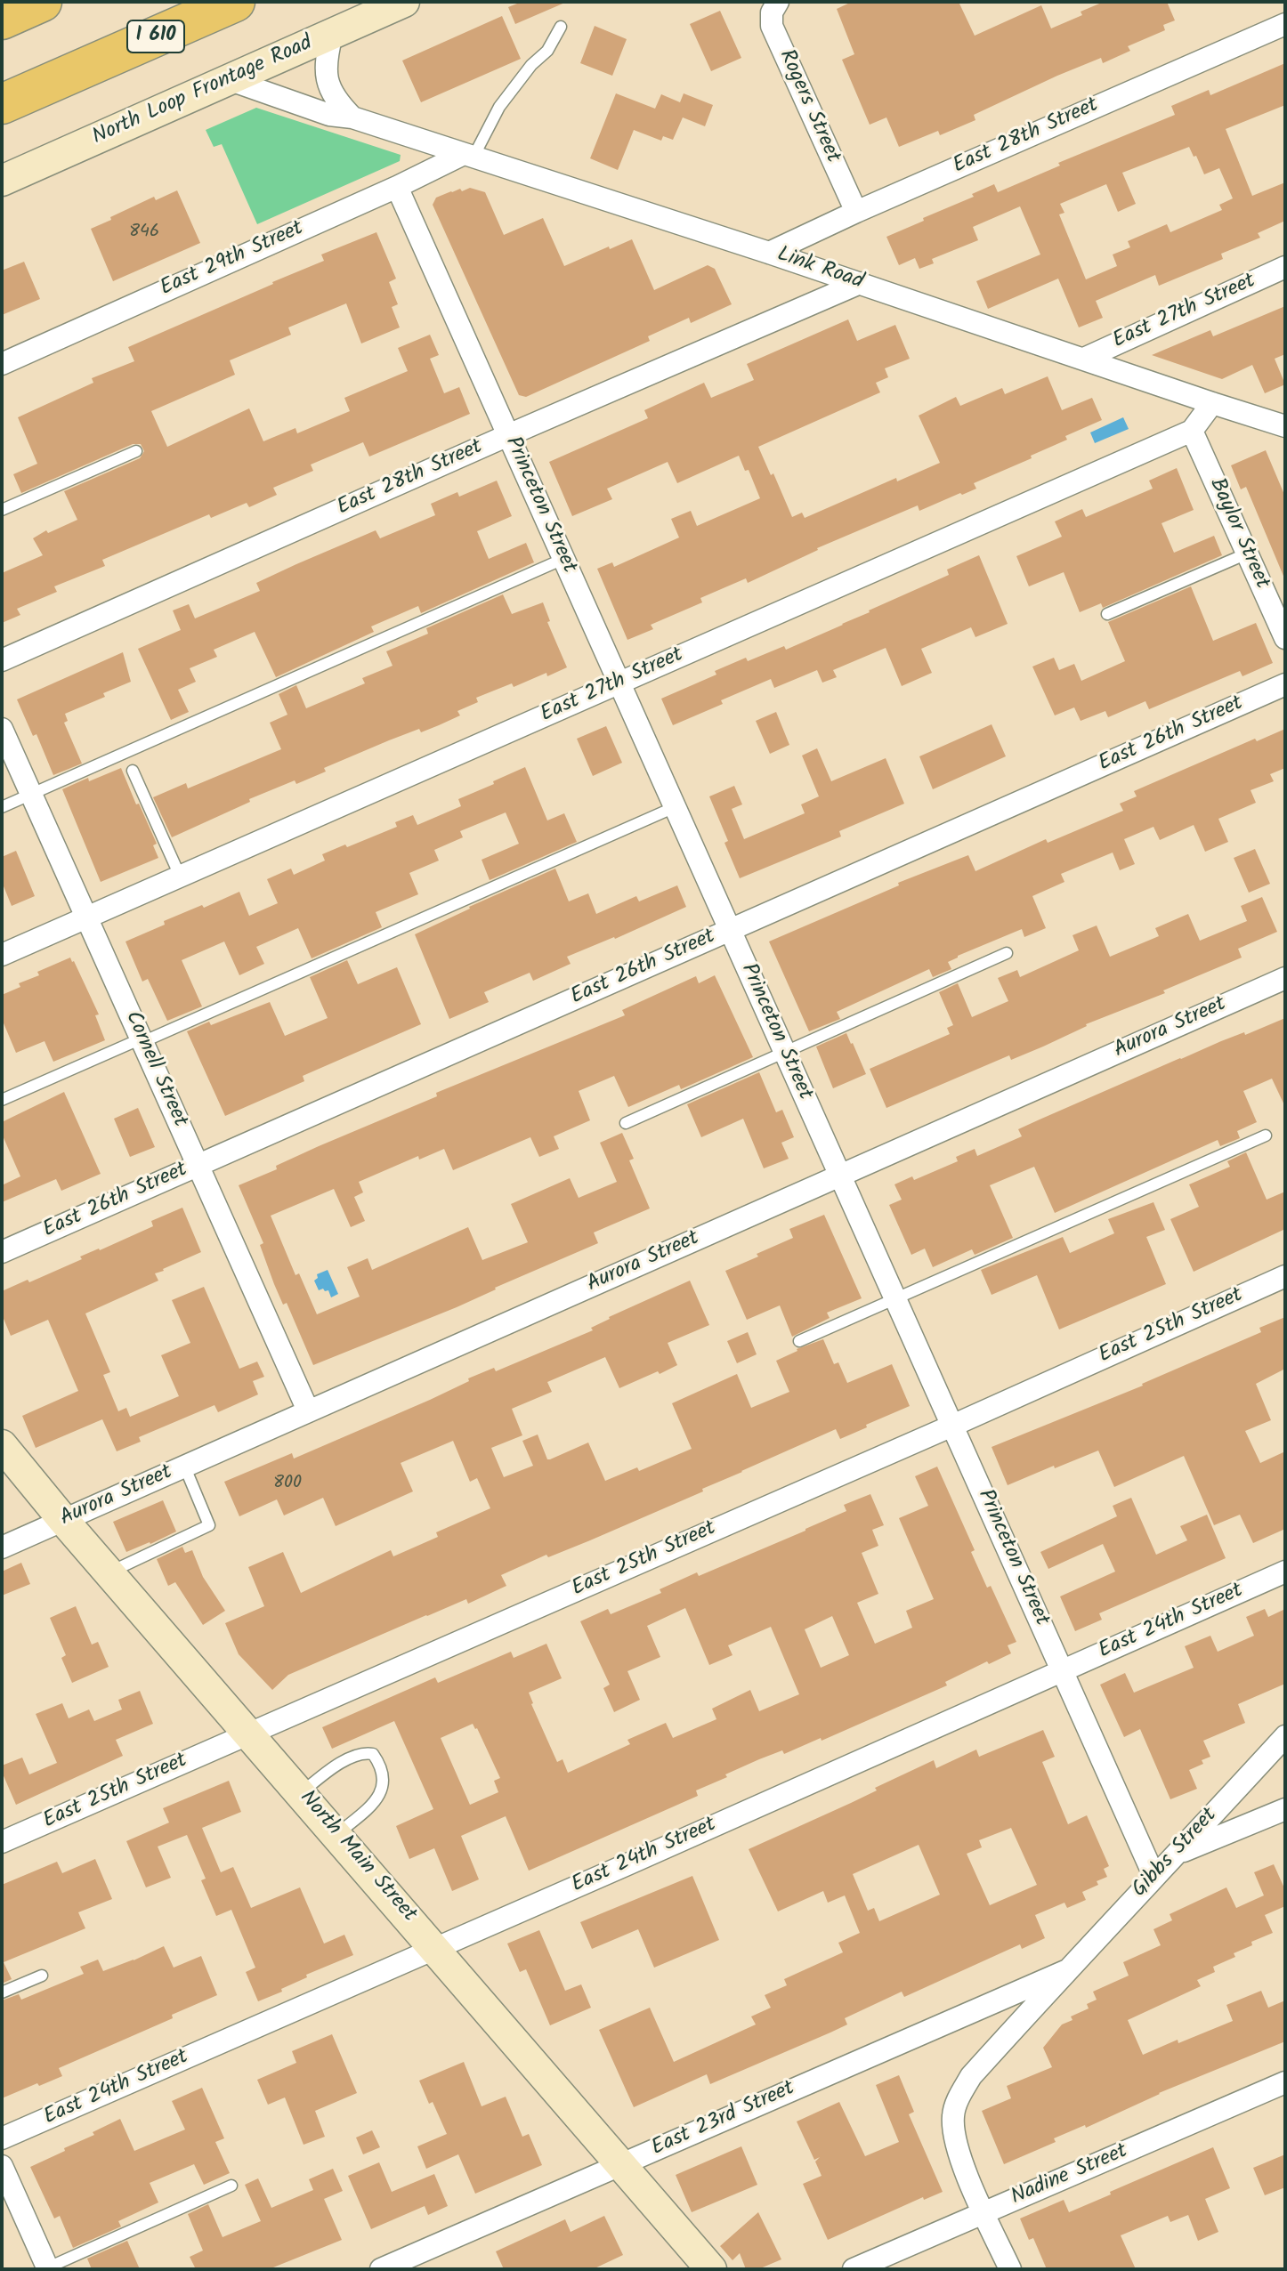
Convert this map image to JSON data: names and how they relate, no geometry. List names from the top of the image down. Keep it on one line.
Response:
{"streets":{"highway":["I 610"],"main road":["North Loop Frontage Road","North Main Street"],"street":["Rogers Street","East 28th Street","East 29th Street","Link Road","East 27th Street","Princeton Street","Baylor Street","East 26th Street","Aurora Street","Cornell Street","East 25th Street","East 24th Street","Gibbs Street","East 23rd Street","Nadine Street"]},"crossings":[["North Loop Frontage Road","Link Road"],["Rogers Street","East 28th Street"],["East 28th Street","Link Road"],["East 28th Street","Princeton Street"],["East 29th Street","Link Road"],["East 29th Street","Princeton Street"],["Link Road","East 27th Street"],["East 27th Street","Princeton Street"],["East 27th Street","Baylor Street"],["East 27th Street","Cornell Street"],["Princeton Street","East 26th Street"],["Princeton Street","Aurora Street"],["Princeton Street","East 25th Street"],["Princeton Street","East 24th Street"],["Princeton Street","Gibbs Street"],["East 26th Street","Cornell Street"],["Aurora Street","Cornell Street"],["Aurora Street","North Main Street"],["East 25th Street","North Main Street"],["East 24th Street","North Main Street"],["Gibbs Street","East 23rd Street"],["Gibbs Street","Nadine Street"],["North Main Street","East 23rd Street"]],"house_numbers":["846","800"]}
